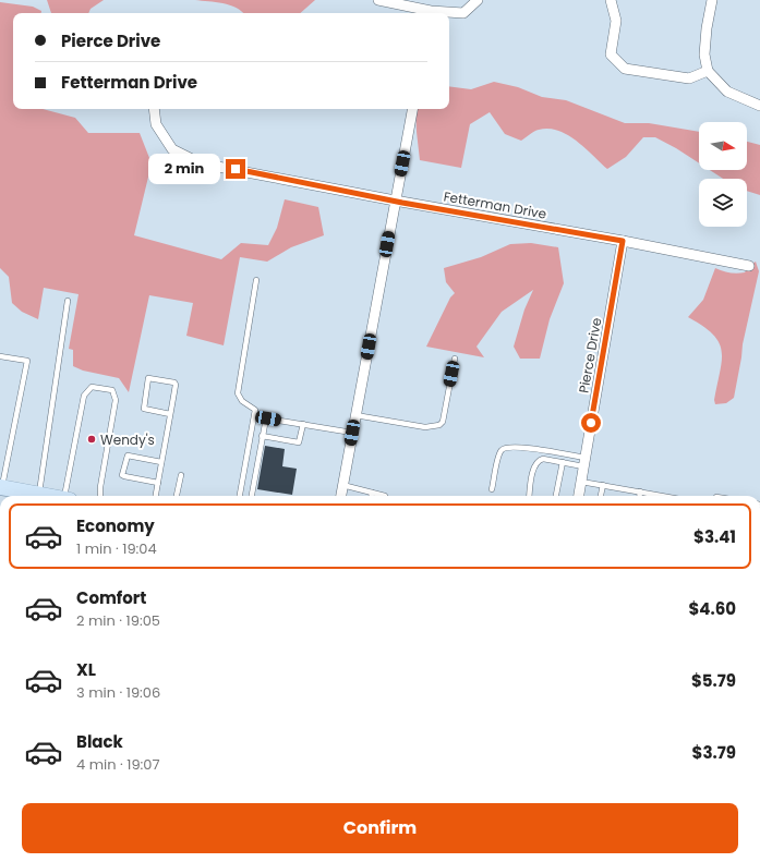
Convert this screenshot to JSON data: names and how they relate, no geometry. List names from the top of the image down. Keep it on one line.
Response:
{"streets":{"street":["Fetterman Drive","Pierce Drive"]},"crossings":[["Fetterman Drive","Pierce Drive"]],"places":["Wendy's"],"north":"right","page":{"banner":["Pierce Drive","Fetterman Drive"],"bubble":"2 min","list":[{"name":"Economy","note":"1 min · 19:04","value":"$3.41"},{"name":"Comfort","note":"2 min · 19:05","value":"$4.60"},{"name":"XL","note":"3 min · 19:06","value":"$5.79"},{"name":"Black","note":"4 min · 19:07","value":"$3.79"}],"buttons":"Confirm"}}
